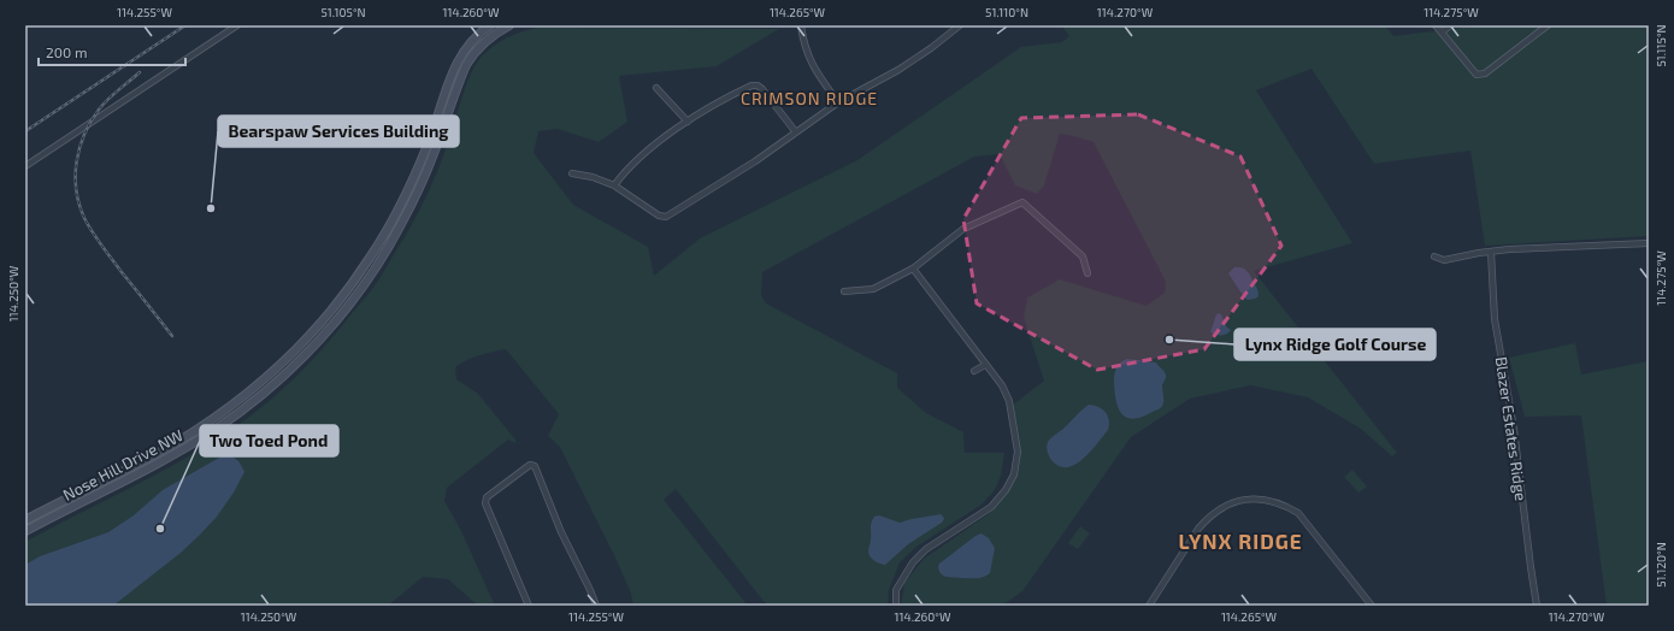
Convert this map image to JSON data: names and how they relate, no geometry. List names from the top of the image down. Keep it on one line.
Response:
{"streets":{"street":["Blazer Estates Ridge","Nose Hill Drive NW"]},"districts":["CRIMSON RIDGE","LYNX RIDGE"],"places":["Bearspaw Services Building","Lynx Ridge Golf Course","Two Toed Pond"],"scale_bar":"200 m","coordinates":["114.255°W","51.105°N","114.260°W","114.265°W","51.110°N","114.270°W","114.275°W","51.115°N","114.250°W","51.120°N"]}
